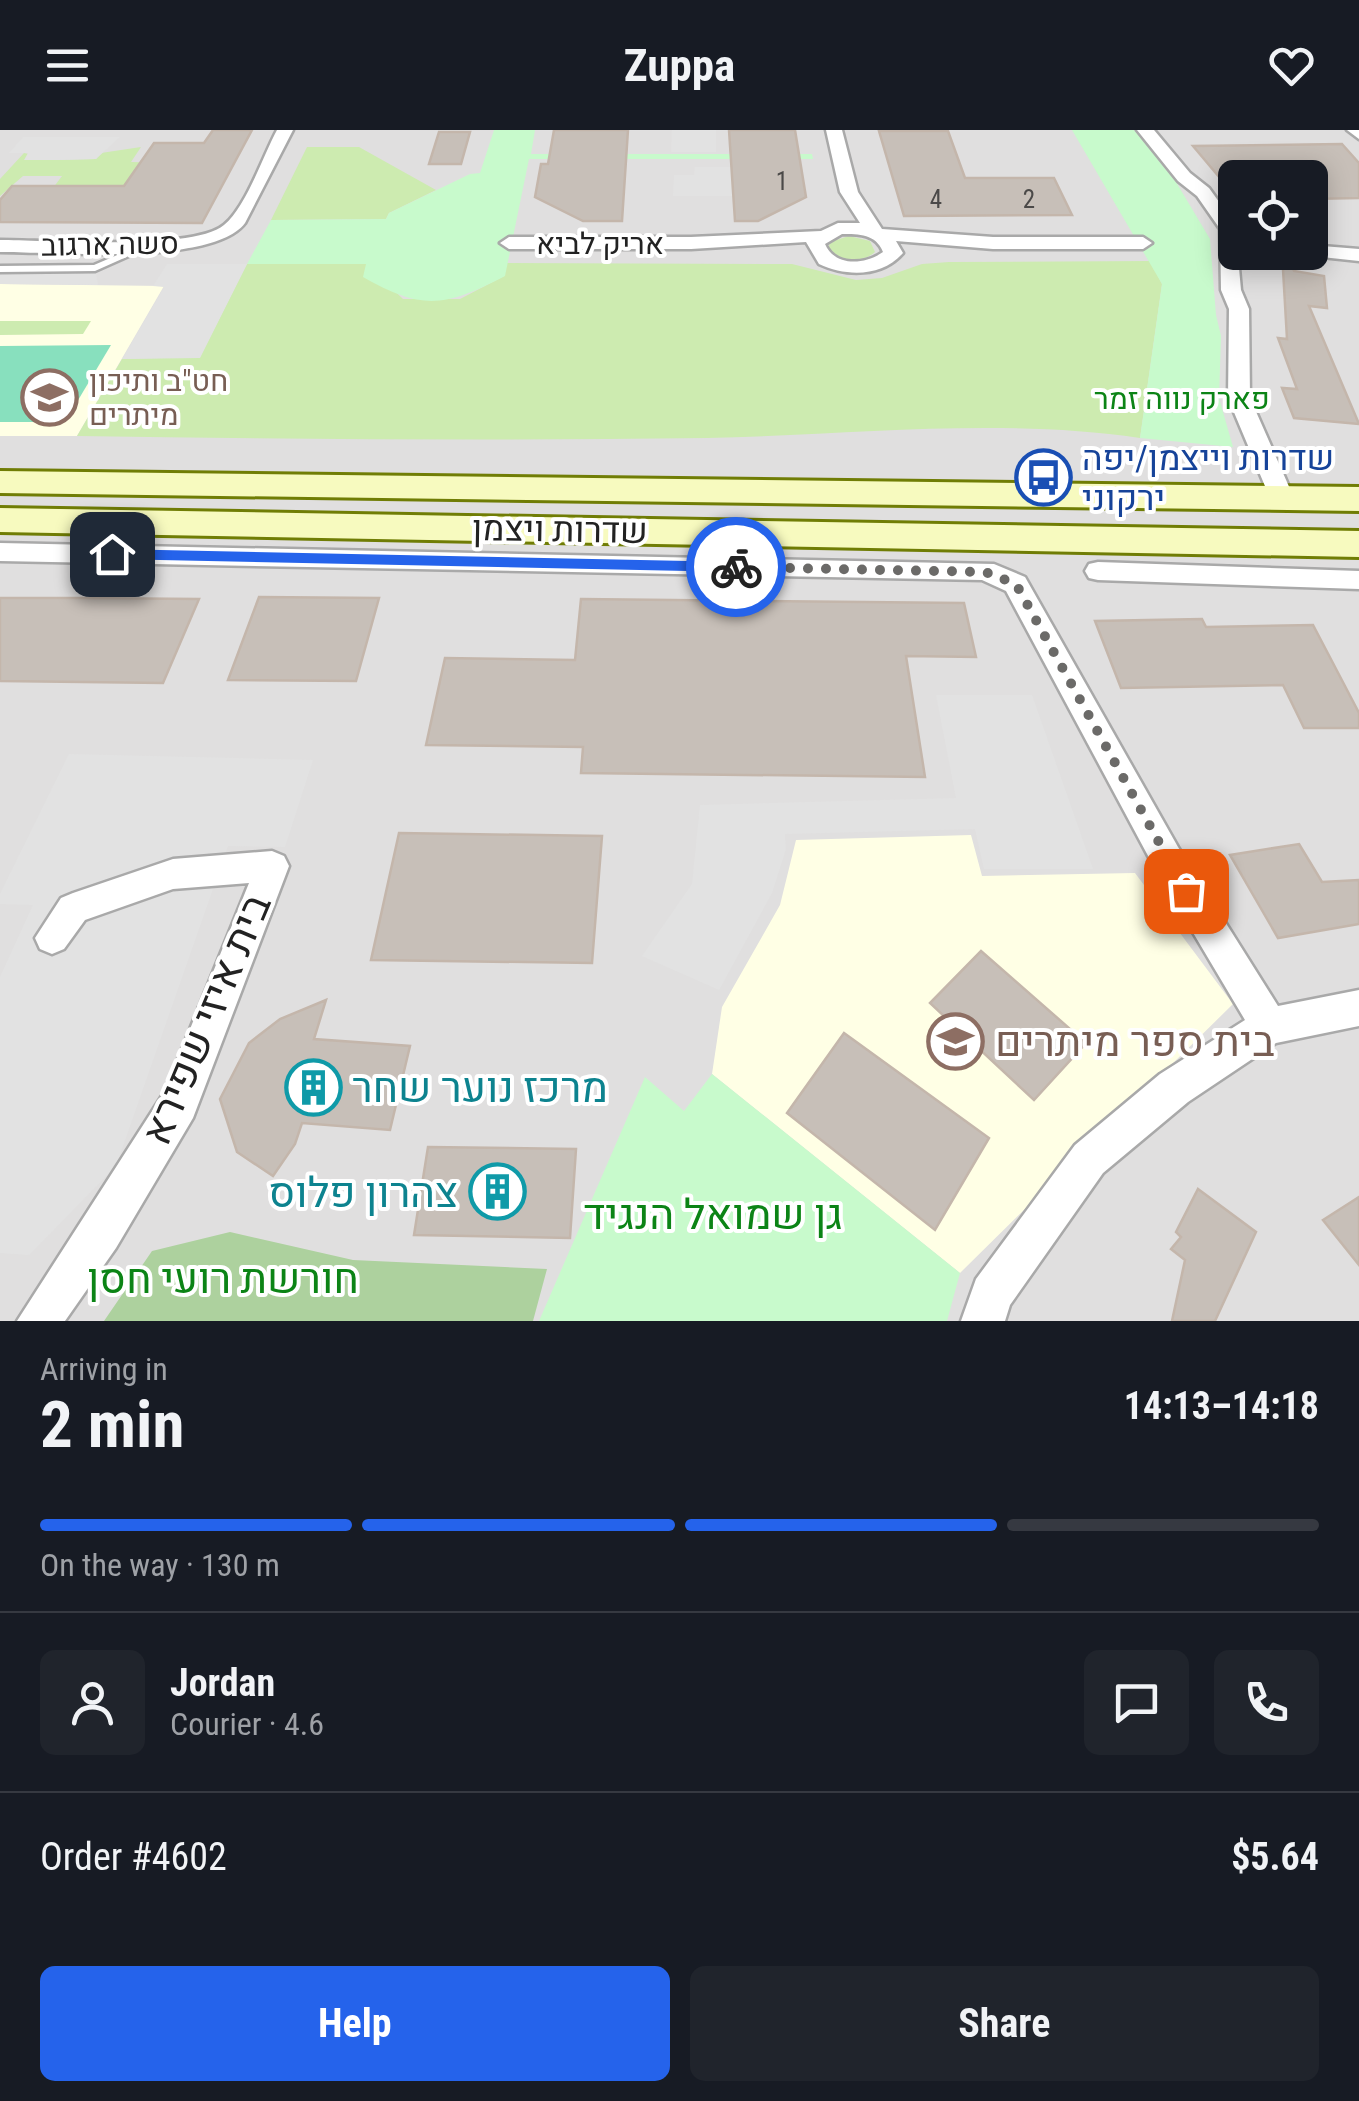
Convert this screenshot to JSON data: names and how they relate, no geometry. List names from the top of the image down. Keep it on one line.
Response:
{"streets":{"main road":["שדרות ויצמן"],"street":["אריק לביא","סשה ארגוב","בית איזי שפירא"]},"parks":["פארק נווה זמר","גן שמואל הנגיד","חורשת רועי חסן"],"places":{"school or university":["חט\"ב ותיכון מיתרים","בית ספר מיתרים"],"bus stop":["שדרות וייצמן/יפה ירקוני"],"building":["מרכז נוער שחר","צהרון פלוס"]},"house_numbers":["1","4","2"],"page":{"header":"Zuppa","heading":["2 min","Arriving in","14:13–14:18"],"panel":["Jordan","Courier · 4.6","Order #4602","$5.64"],"bar":"On the way · 130 m","buttons":["Help","Share"]}}
